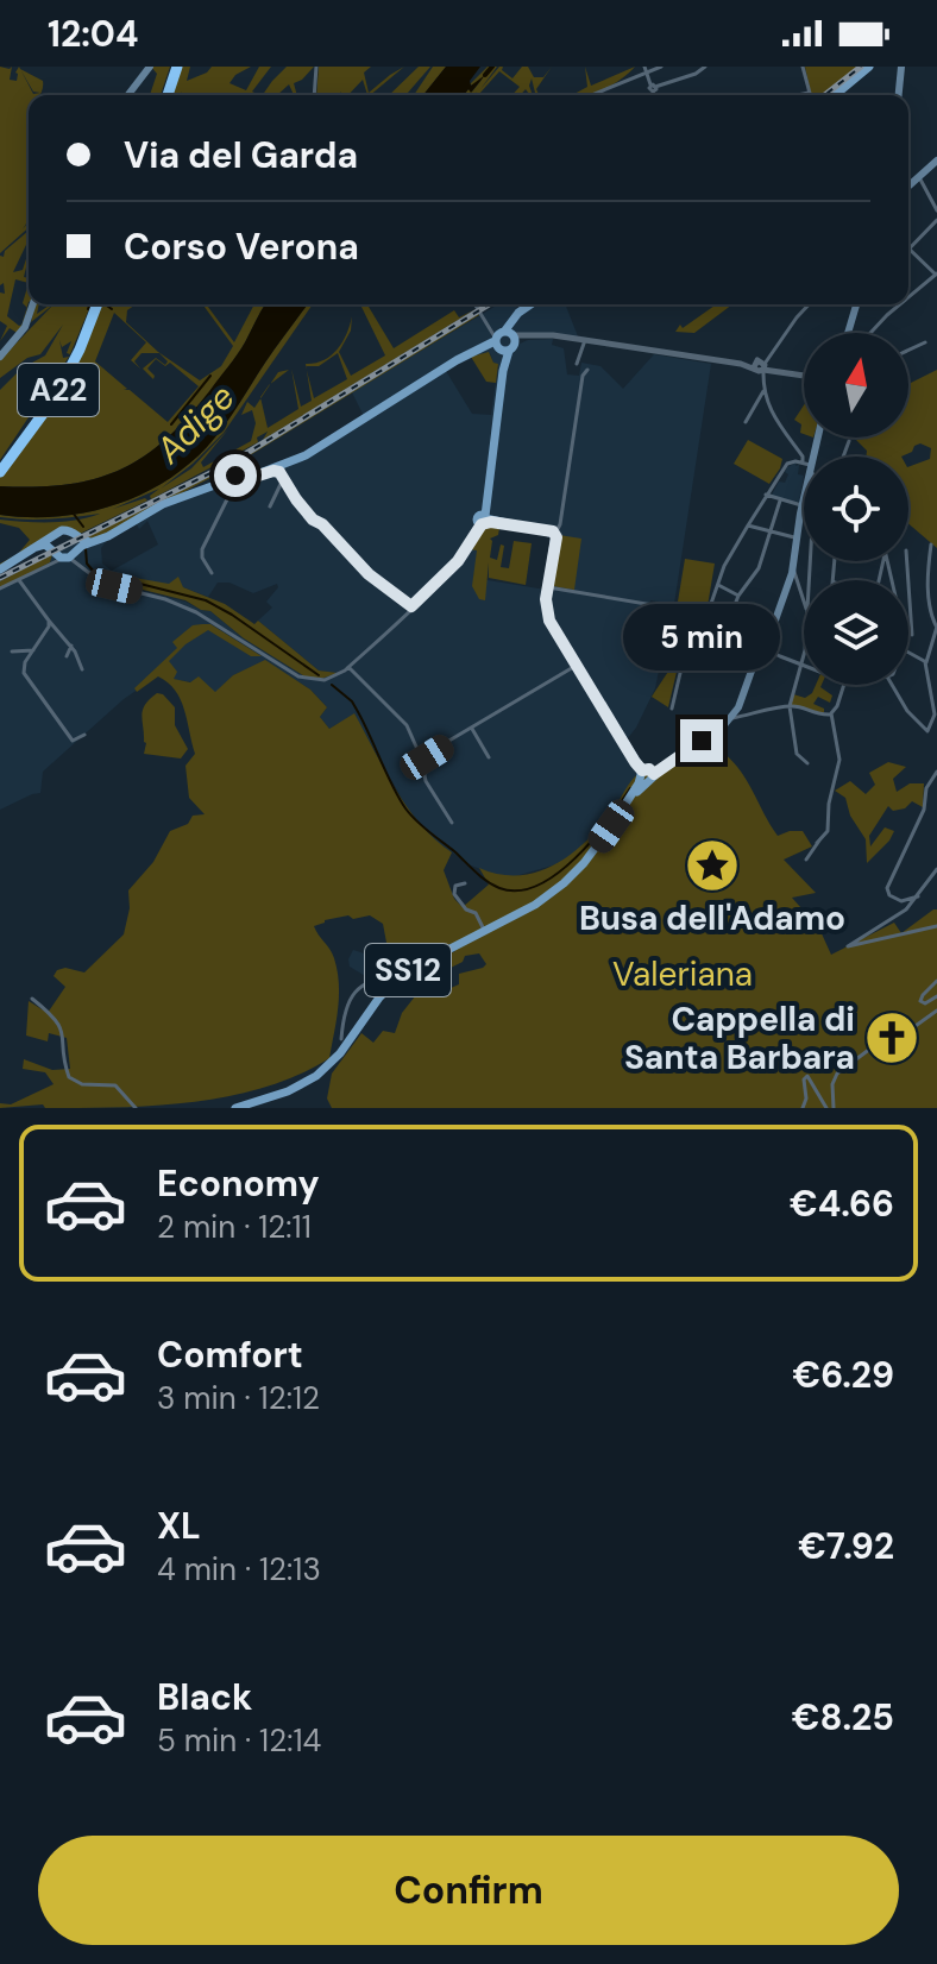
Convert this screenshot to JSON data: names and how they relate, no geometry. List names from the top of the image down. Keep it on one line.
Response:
{"streets":{"highway":["A22"],"main road":["SS12"]},"water":["Adige"],"parks":["Valeriana"],"places":{"place":["Busa dell'Adamo"],"church":["Cappella di Santa Barbara"]},"north":"top","page":{"status":"12:04","banner":["Via del Garda","Corso Verona"],"bubble":"5 min","list":[{"name":"Economy","note":"2 min · 12:11","value":"€4.66"},{"name":"Comfort","note":"3 min · 12:12","value":"€6.29"},{"name":"XL","note":"4 min · 12:13","value":"€7.92"},{"name":"Black","note":"5 min · 12:14","value":"€8.25"}],"buttons":"Confirm"}}
